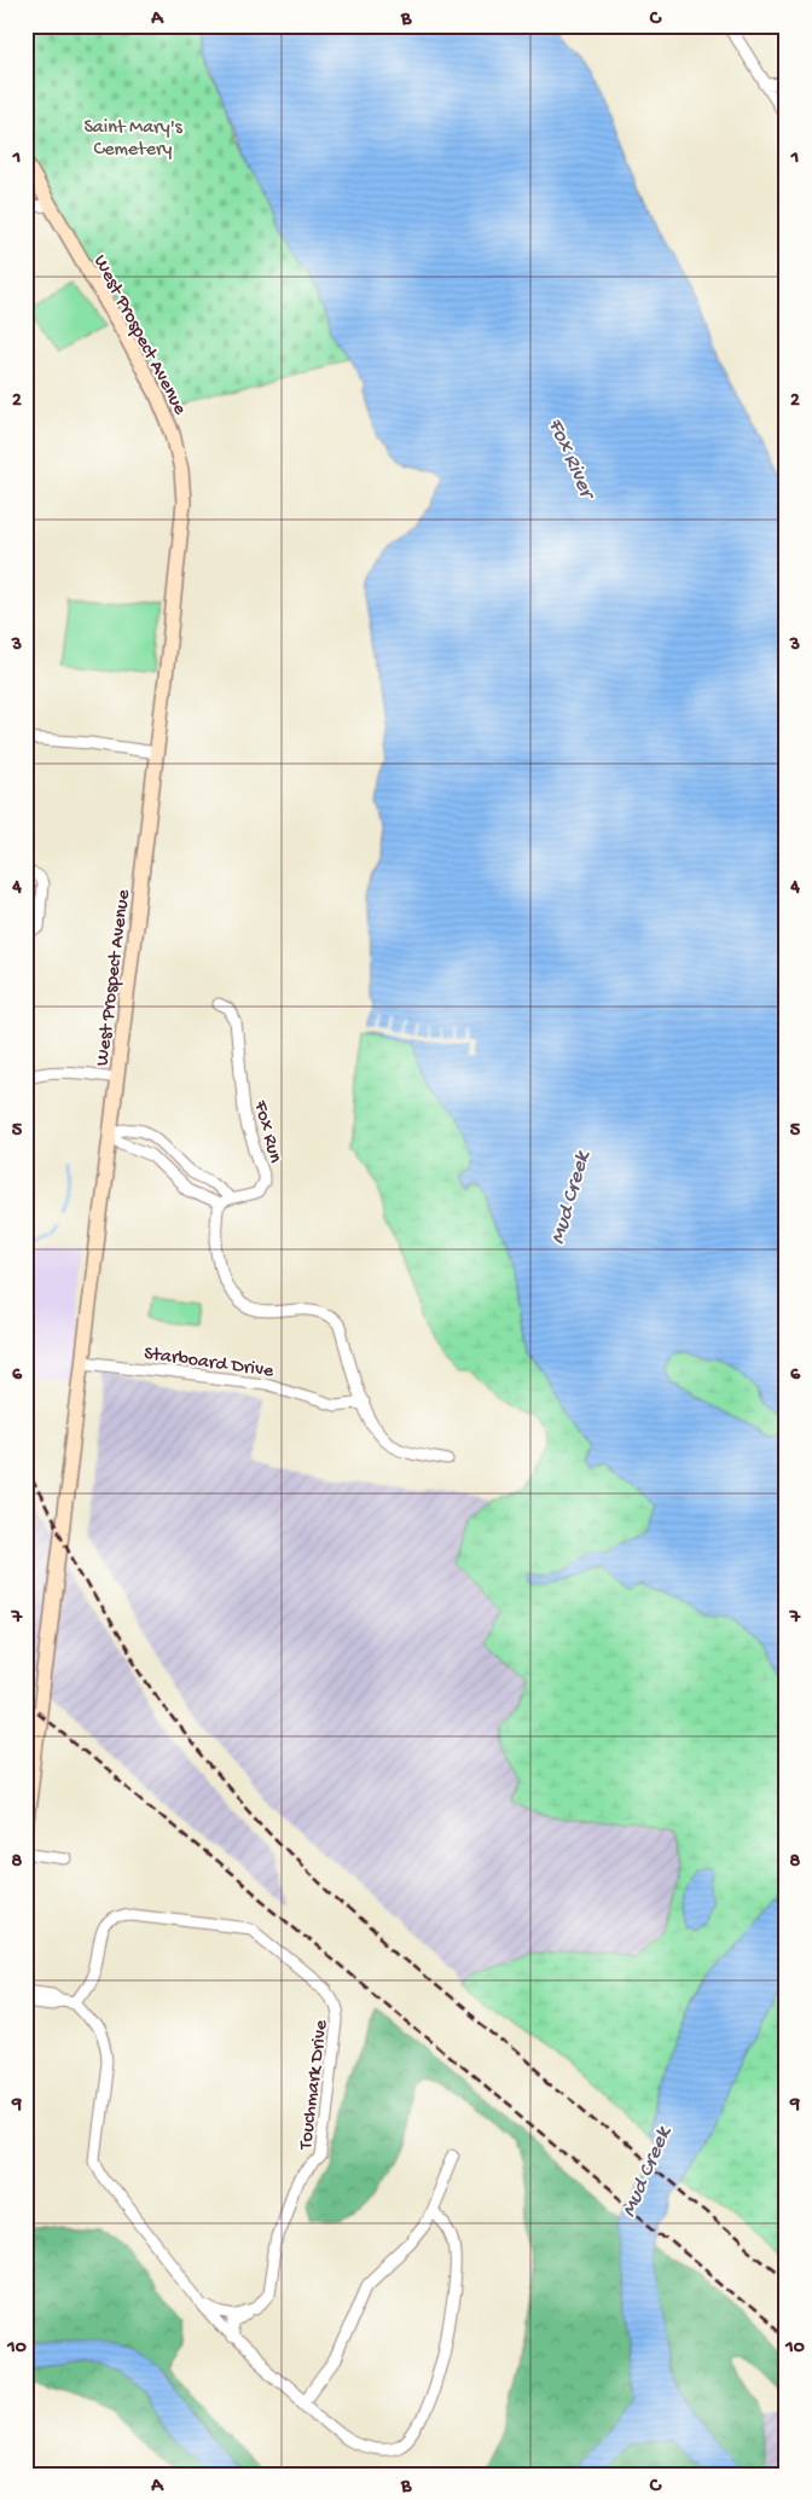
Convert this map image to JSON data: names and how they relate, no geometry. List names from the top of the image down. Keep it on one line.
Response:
{"streets":{"main road":["West Prospect Avenue"],"street":["Fox Run","Starboard Drive","Touchmark Drive"]},"crossings":[["West Prospect Avenue","Starboard Drive"]],"water":["Fox River","Mud Creek"],"parks":["Saint Mary's Cemetery"],"grid":{"columns":["A","B","C"],"rows":["1","2","3","4","5","6","7","8","9","10"]}}
